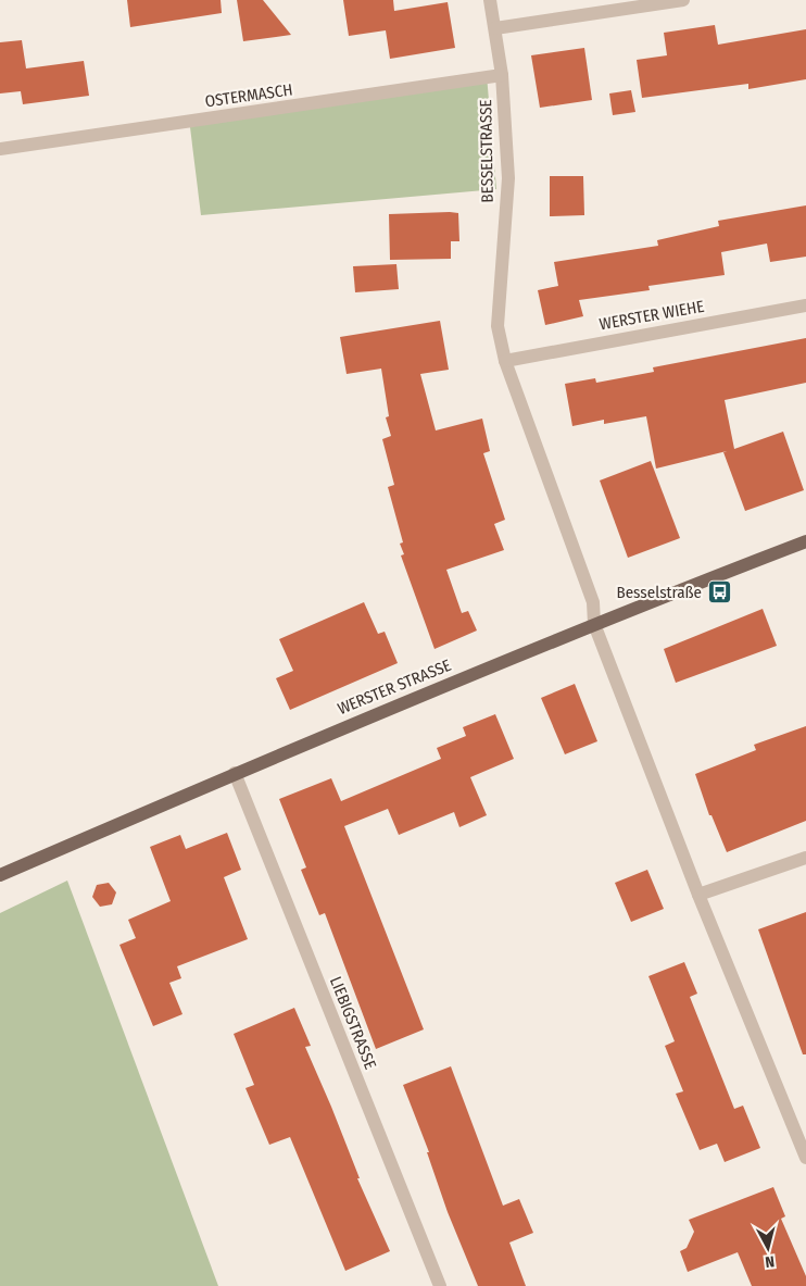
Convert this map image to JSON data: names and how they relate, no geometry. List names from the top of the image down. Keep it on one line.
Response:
{"streets":{"main road":["WERSTER STRASSE"],"street":["OSTERMASCH","BESSELSTRASSE","WERSTER WIEHE","LIEBIGSTRASSE"]},"crossings":[["OSTERMASCH","BESSELSTRASSE"],["BESSELSTRASSE","WERSTER WIEHE"],["BESSELSTRASSE","WERSTER STRASSE"],["WERSTER STRASSE","LIEBIGSTRASSE"]],"places":{"bus stop":["Besselstraße"]},"north":"bottom"}
